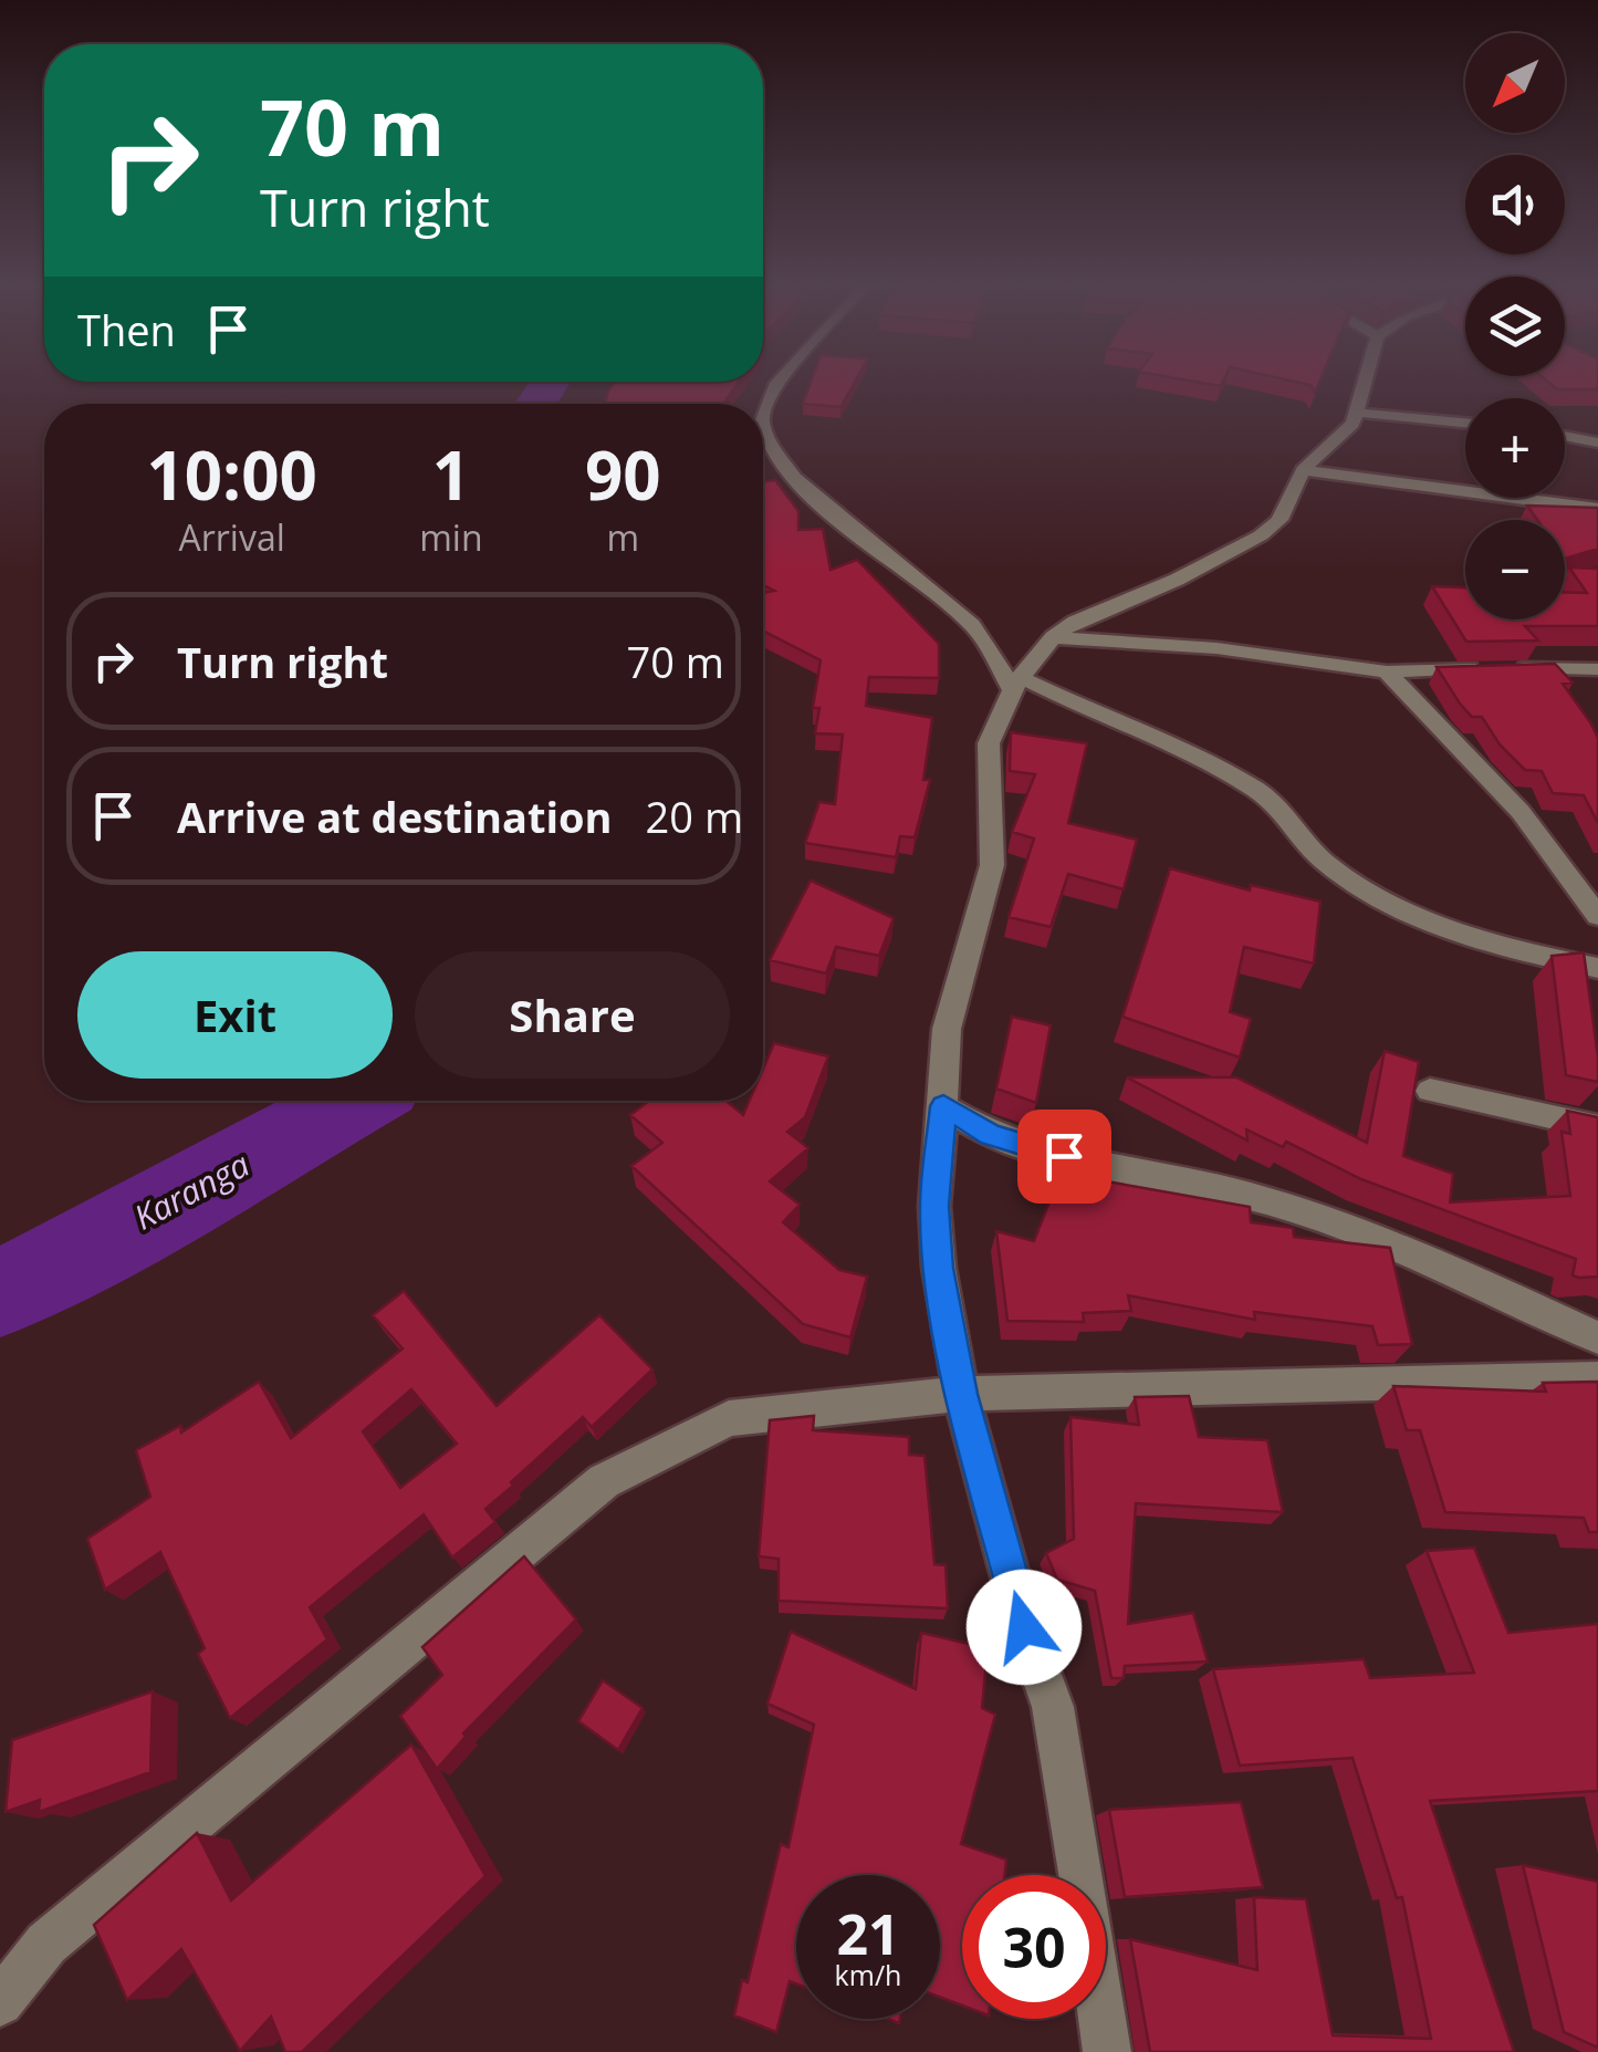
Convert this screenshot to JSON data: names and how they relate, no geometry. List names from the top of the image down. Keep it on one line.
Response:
{"water":["Karanga"],"north":"bottom left","page":{"map_buttons":["+","−"],"turn":["70 m","Turn right"],"then":"Then","eta":["10:00","Arrival","1","min","90","m"],"list":[{"name":"Turn right","value":"70 m"},{"name":"Arrive at destination","value":"20 m"}],"buttons":["Exit","Share"],"speed":"21 km/h","limit":"30"}}
